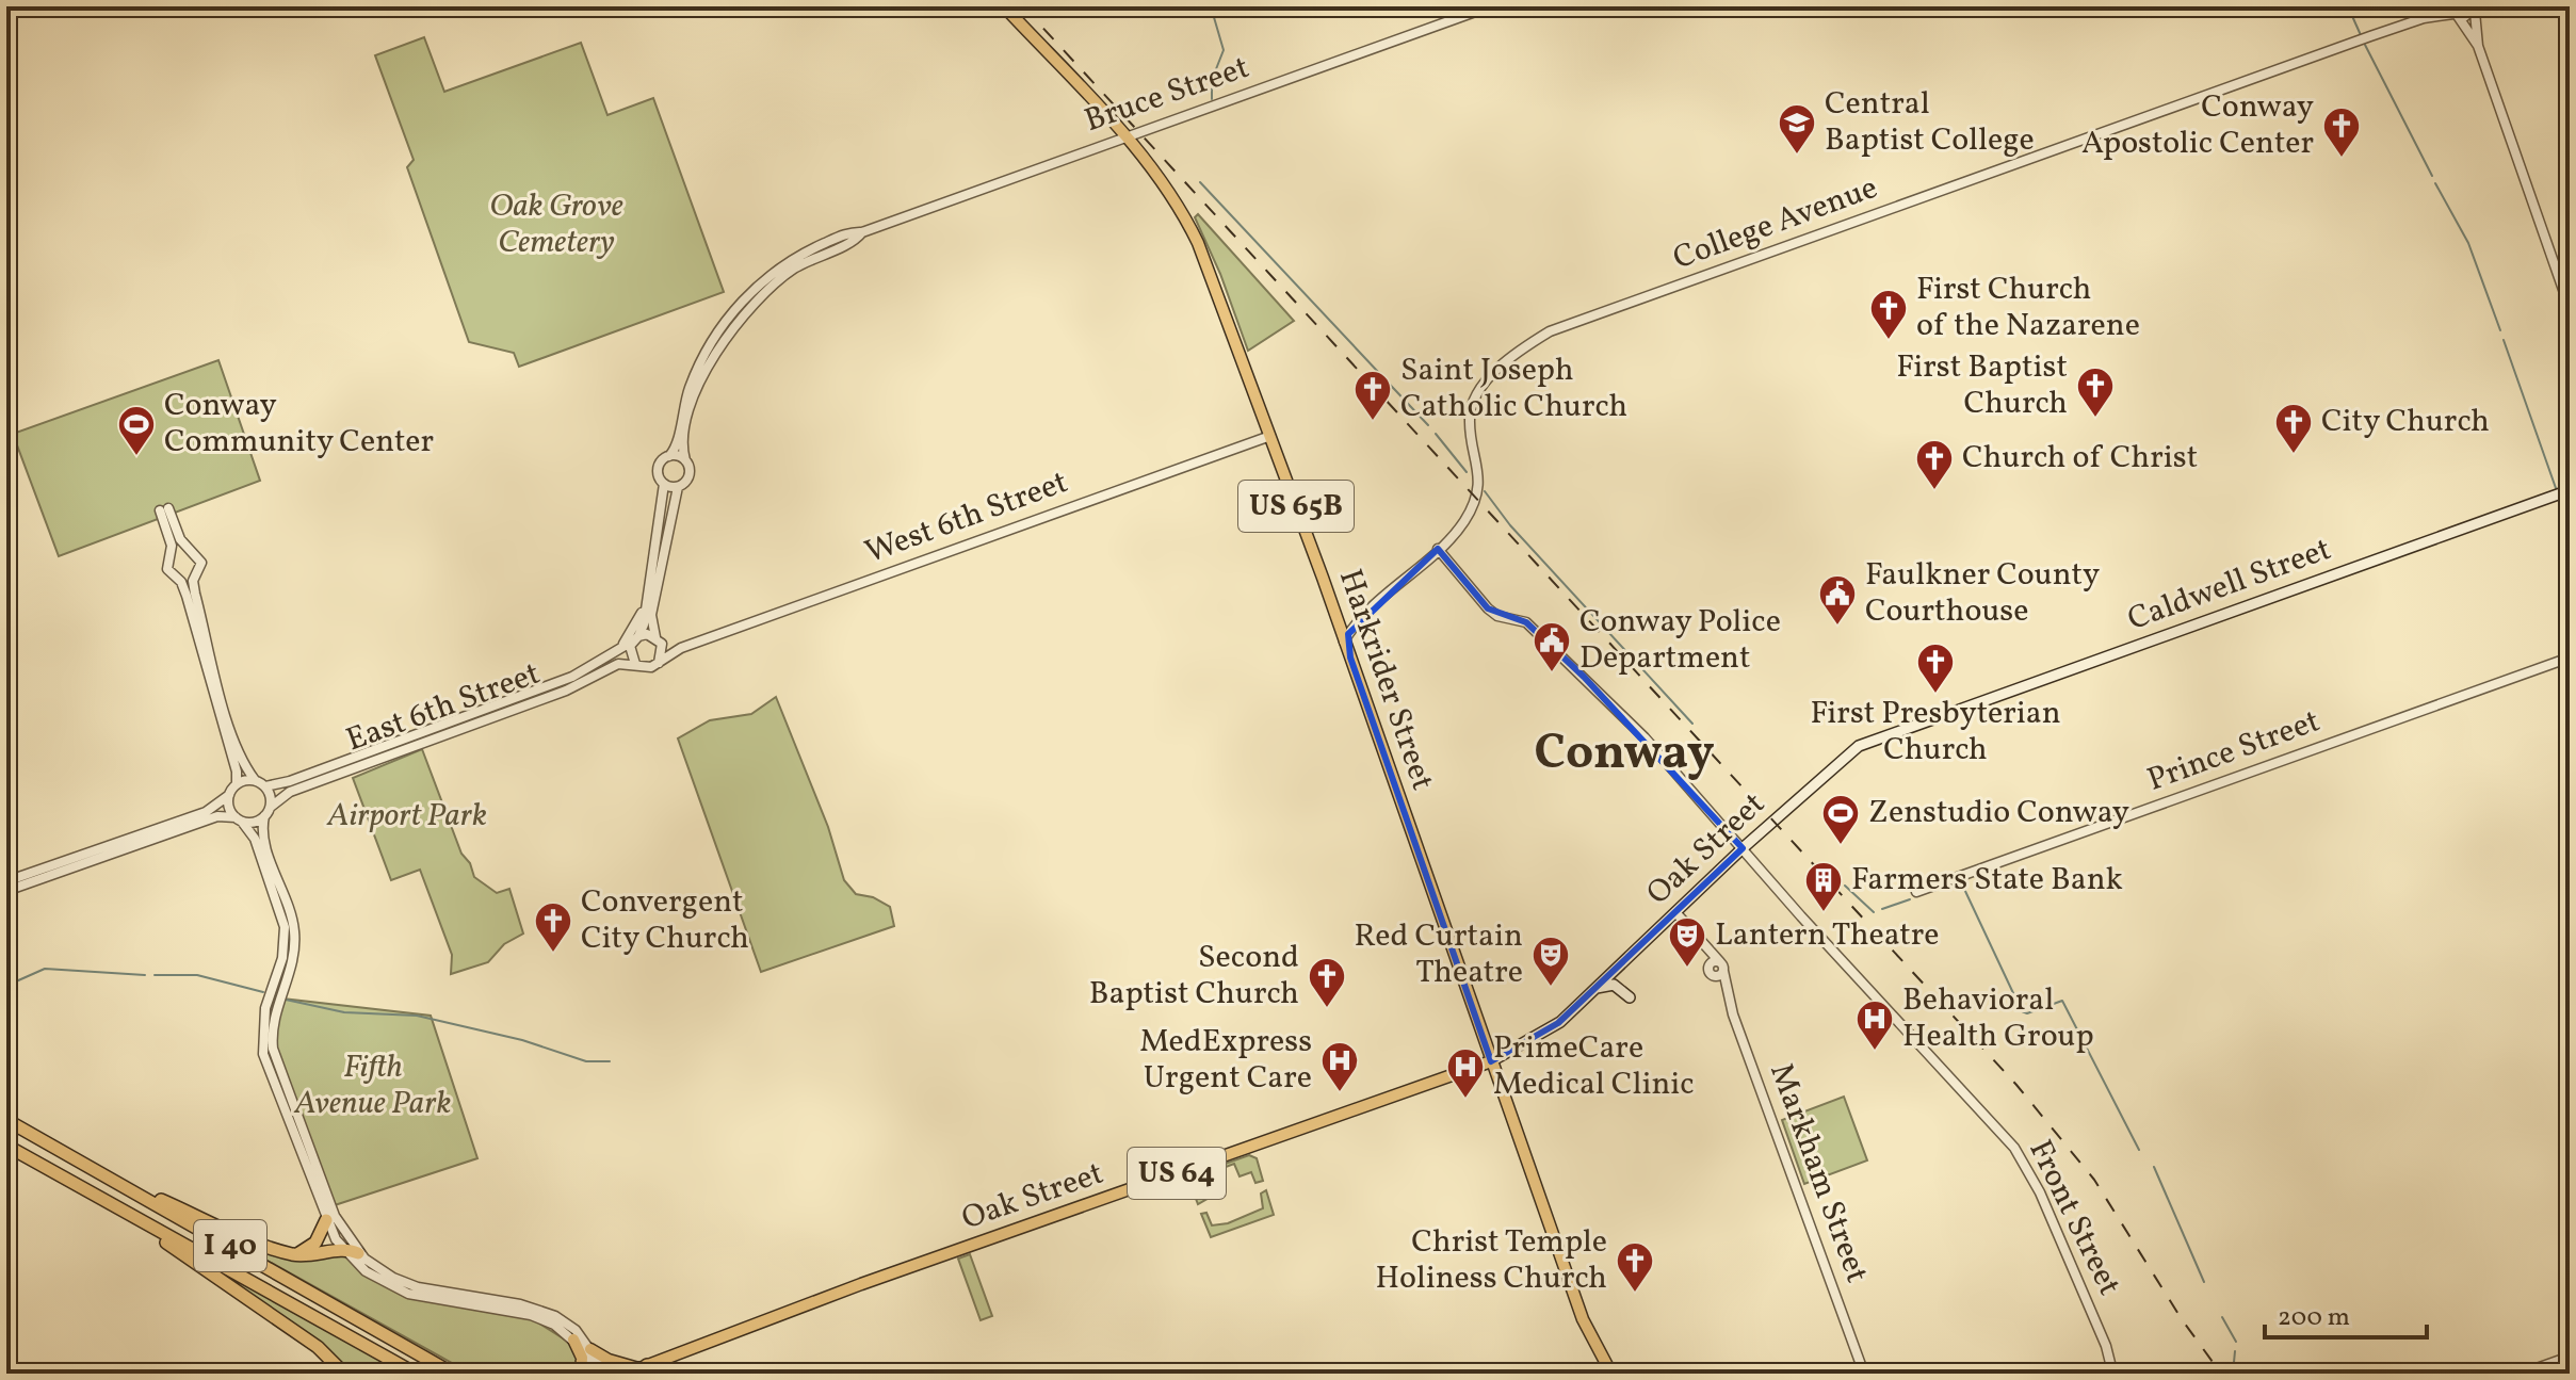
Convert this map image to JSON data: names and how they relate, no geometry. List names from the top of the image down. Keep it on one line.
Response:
{"streets":{"highway":["I 40"],"main road":["US 65B","Caldwell Street","Harkrider Street","Oak Street","US 64"],"street":["Bruce Street","College Avenue","West 6th Street","East 6th Street","Prince Street","Markham Street","Front Street"]},"crossings":[["Bruce Street","Harkrider Street"],["College Avenue","Harkrider Street"],["College Avenue","Front Street"],["West 6th Street","Harkrider Street"],["West 6th Street","East 6th Street"],["Caldwell Street","Oak Street"],["Harkrider Street","Oak Street"],["Oak Street","US 64"],["Oak Street","Markham Street"],["Oak Street","Front Street"]],"districts":["Conway"],"parks":["Oak Grove Cemetery","Airport Park","Fifth Avenue Park"],"places":{"school or university":["Central Baptist College"],"church":["Conway Apostolic Center","First Church of the Nazarene","First Baptist Church","Saint Joseph Catholic Church","City Church","Church of Christ","First Presbyterian Church","Convergent City Church","Second Baptist Church","Christ Temple Holiness Church"],"sports":["Conway Community Center","Zenstudio Conway"],"public building":["Faulkner County Courthouse","Conway Police Department"],"building":["Farmers State Bank"],"theatre":["Lantern Theatre","Red Curtain Theatre"],"hospital":["Behavioral Health Group","MedExpress Urgent Care","PrimeCare Medical Clinic"]},"scale_bar":"200 m"}
